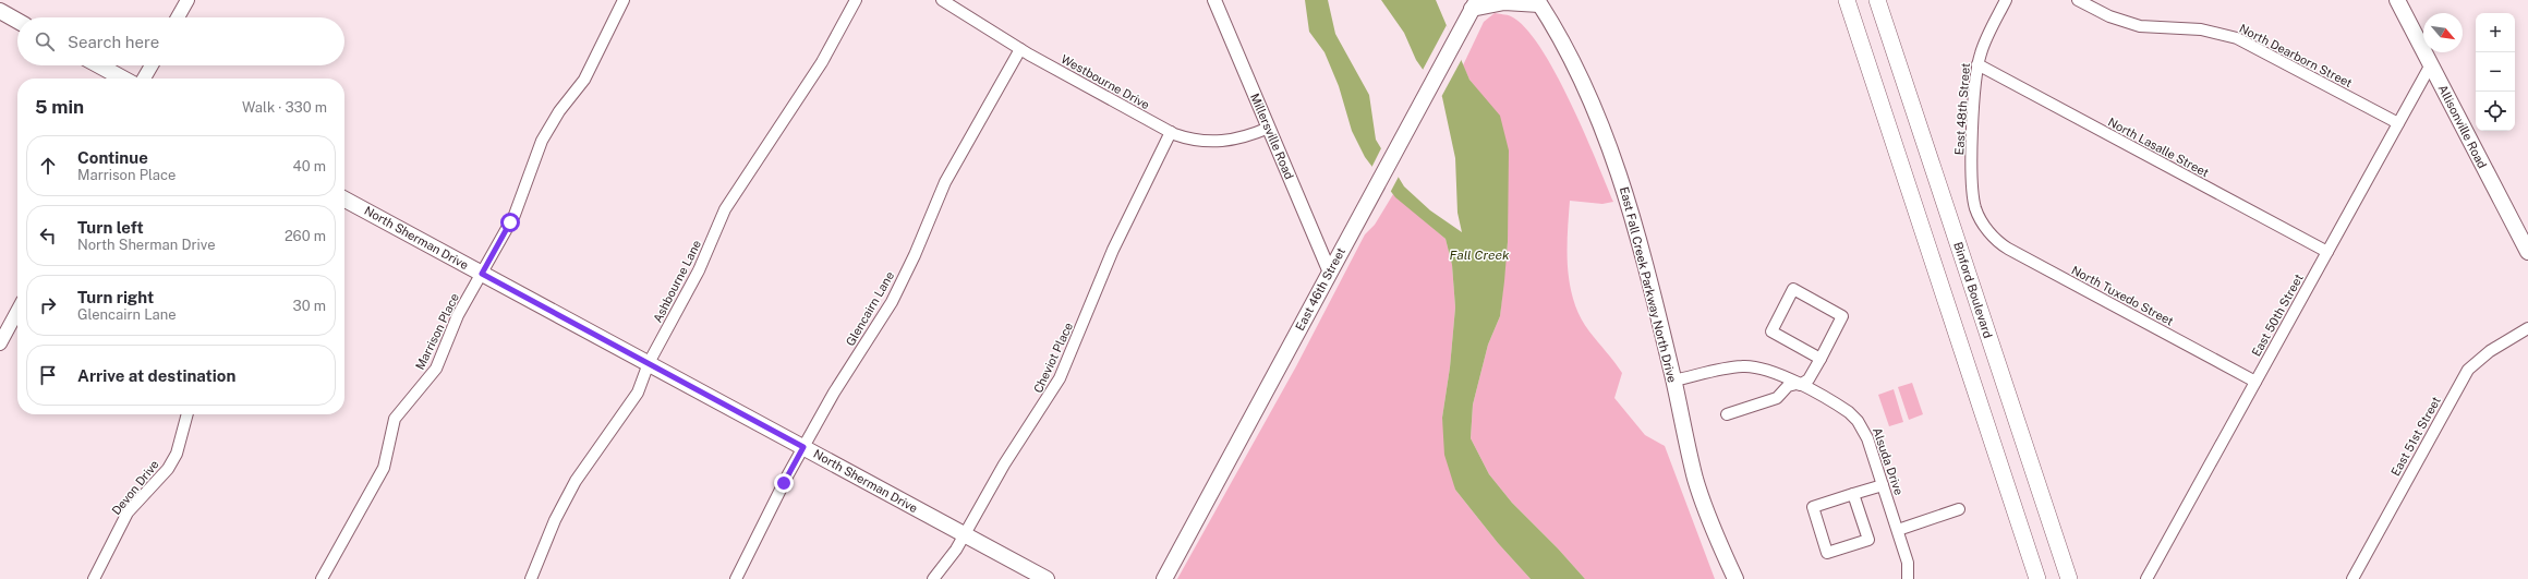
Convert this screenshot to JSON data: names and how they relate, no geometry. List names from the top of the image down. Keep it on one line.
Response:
{"streets":{"main road":["Allisonville Road","North Sherman Drive","East Fall Creek Parkway North Drive","East 46th Street","Binford Boulevard"],"street":["North Dearborn Street","Westbourne Drive","East 48th Street","Millersville Road","North Lasalle Street","Ashbourne Lane","North Tuxedo Street","Glencairn Lane","East 50th Street","Marrison Place","Cheviot Place","East 51st Street","Alsuda Drive","Devon Drive"]},"crossings":[["North Dearborn Street","East 50th Street"],["Westbourne Drive","Millersville Road"],["Westbourne Drive","Glencairn Lane"],["Westbourne Drive","Cheviot Place"],["East 48th Street","North Lasalle Street"],["East 48th Street","North Tuxedo Street"],["Allisonville Road","East 50th Street"],["Millersville Road","East 46th Street"],["North Lasalle Street","East 50th Street"],["North Sherman Drive","Ashbourne Lane"],["North Sherman Drive","Glencairn Lane"],["North Sherman Drive","Marrison Place"],["North Sherman Drive","Cheviot Place"],["East Fall Creek Parkway North Drive","Alsuda Drive"],["North Tuxedo Street","East 50th Street"]],"water":["Fall Creek"],"north":"bottom right","page":{"map_buttons":["+","−"],"search":"Search here","heading":["5 min","Walk · 330 m"],"list":[["Continue","Marrison Place","40 m"],["Turn left","North Sherman Drive","260 m"],["Turn right","Glencairn Lane","30 m"],"Arrive at destination"]}}
